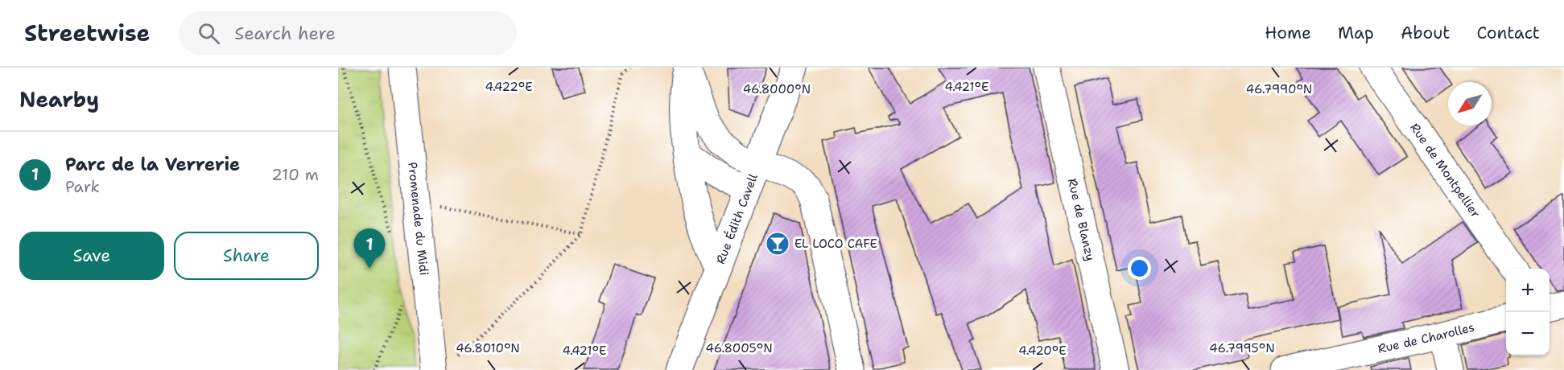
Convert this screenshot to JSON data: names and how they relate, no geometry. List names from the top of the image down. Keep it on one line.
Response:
{"streets":{"street":["Rue de Montpellier","Promenade du Midi","Rue Édith Cavell","Rue de Blanzy","Rue de Charolles"]},"places":{"bar":["EL LOCO CAFE"]},"north":"bottom left","page":{"header":"Streetwise","search":"Search here","nav":["Home","Map","About","Contact"],"heading":"Nearby","list":[{"mark":"1","name":"Parc de la Verrerie","note":"Park","value":"210 m"}],"buttons":["Save","Share"],"pins":"1","map_buttons":["+","−"]},"coordinates":["4.422°E","4.421°E","46.8000°N","46.7990°N","46.8010°N","46.8005°N","46.7995°N","4.420°E"]}
